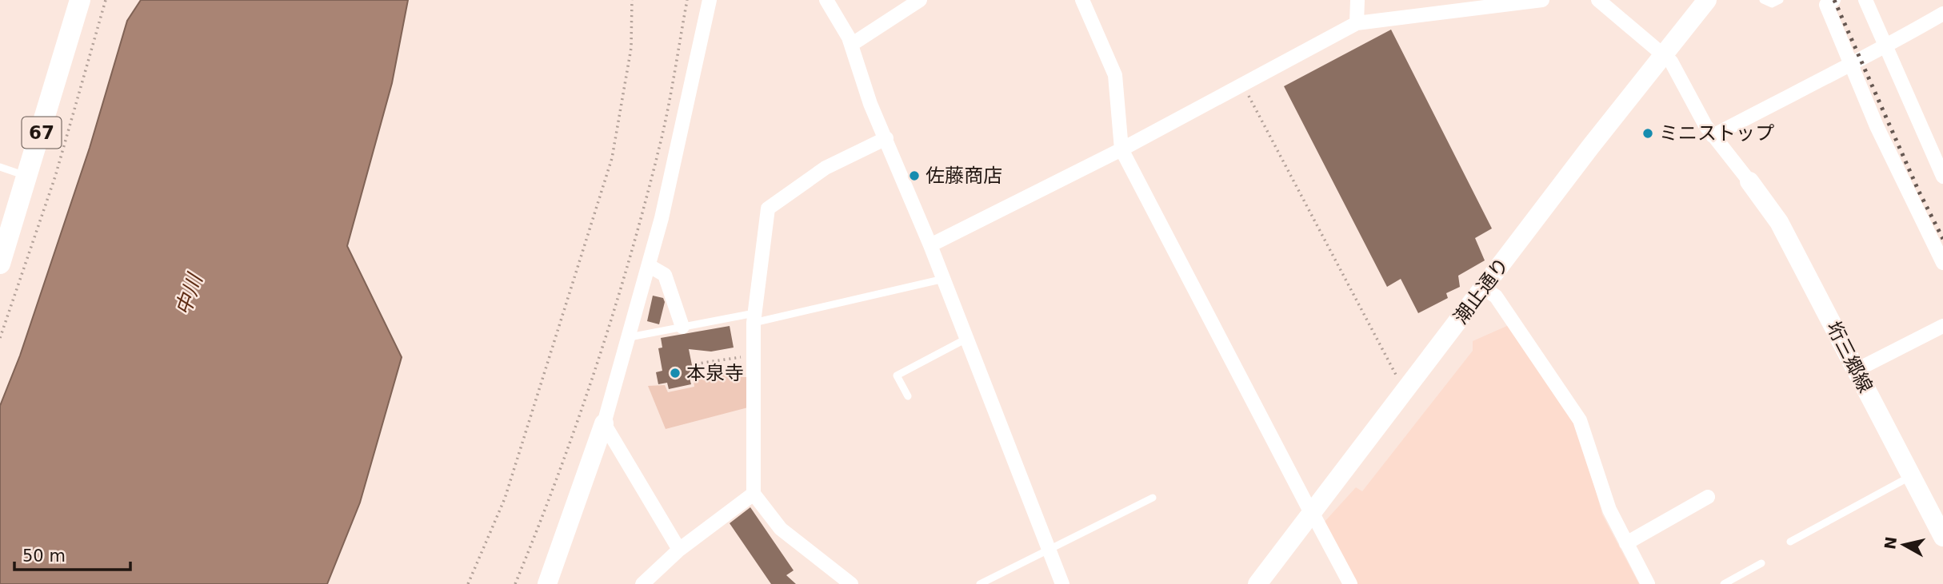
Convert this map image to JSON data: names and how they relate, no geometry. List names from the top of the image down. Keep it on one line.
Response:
{"streets":{"main road":["67"],"street":["潮止通り","垳三郷線"]},"water":["中川"],"places":["ミニストップ","佐藤商店","本泉寺"],"scale_bar":"50 m","north":"left"}
